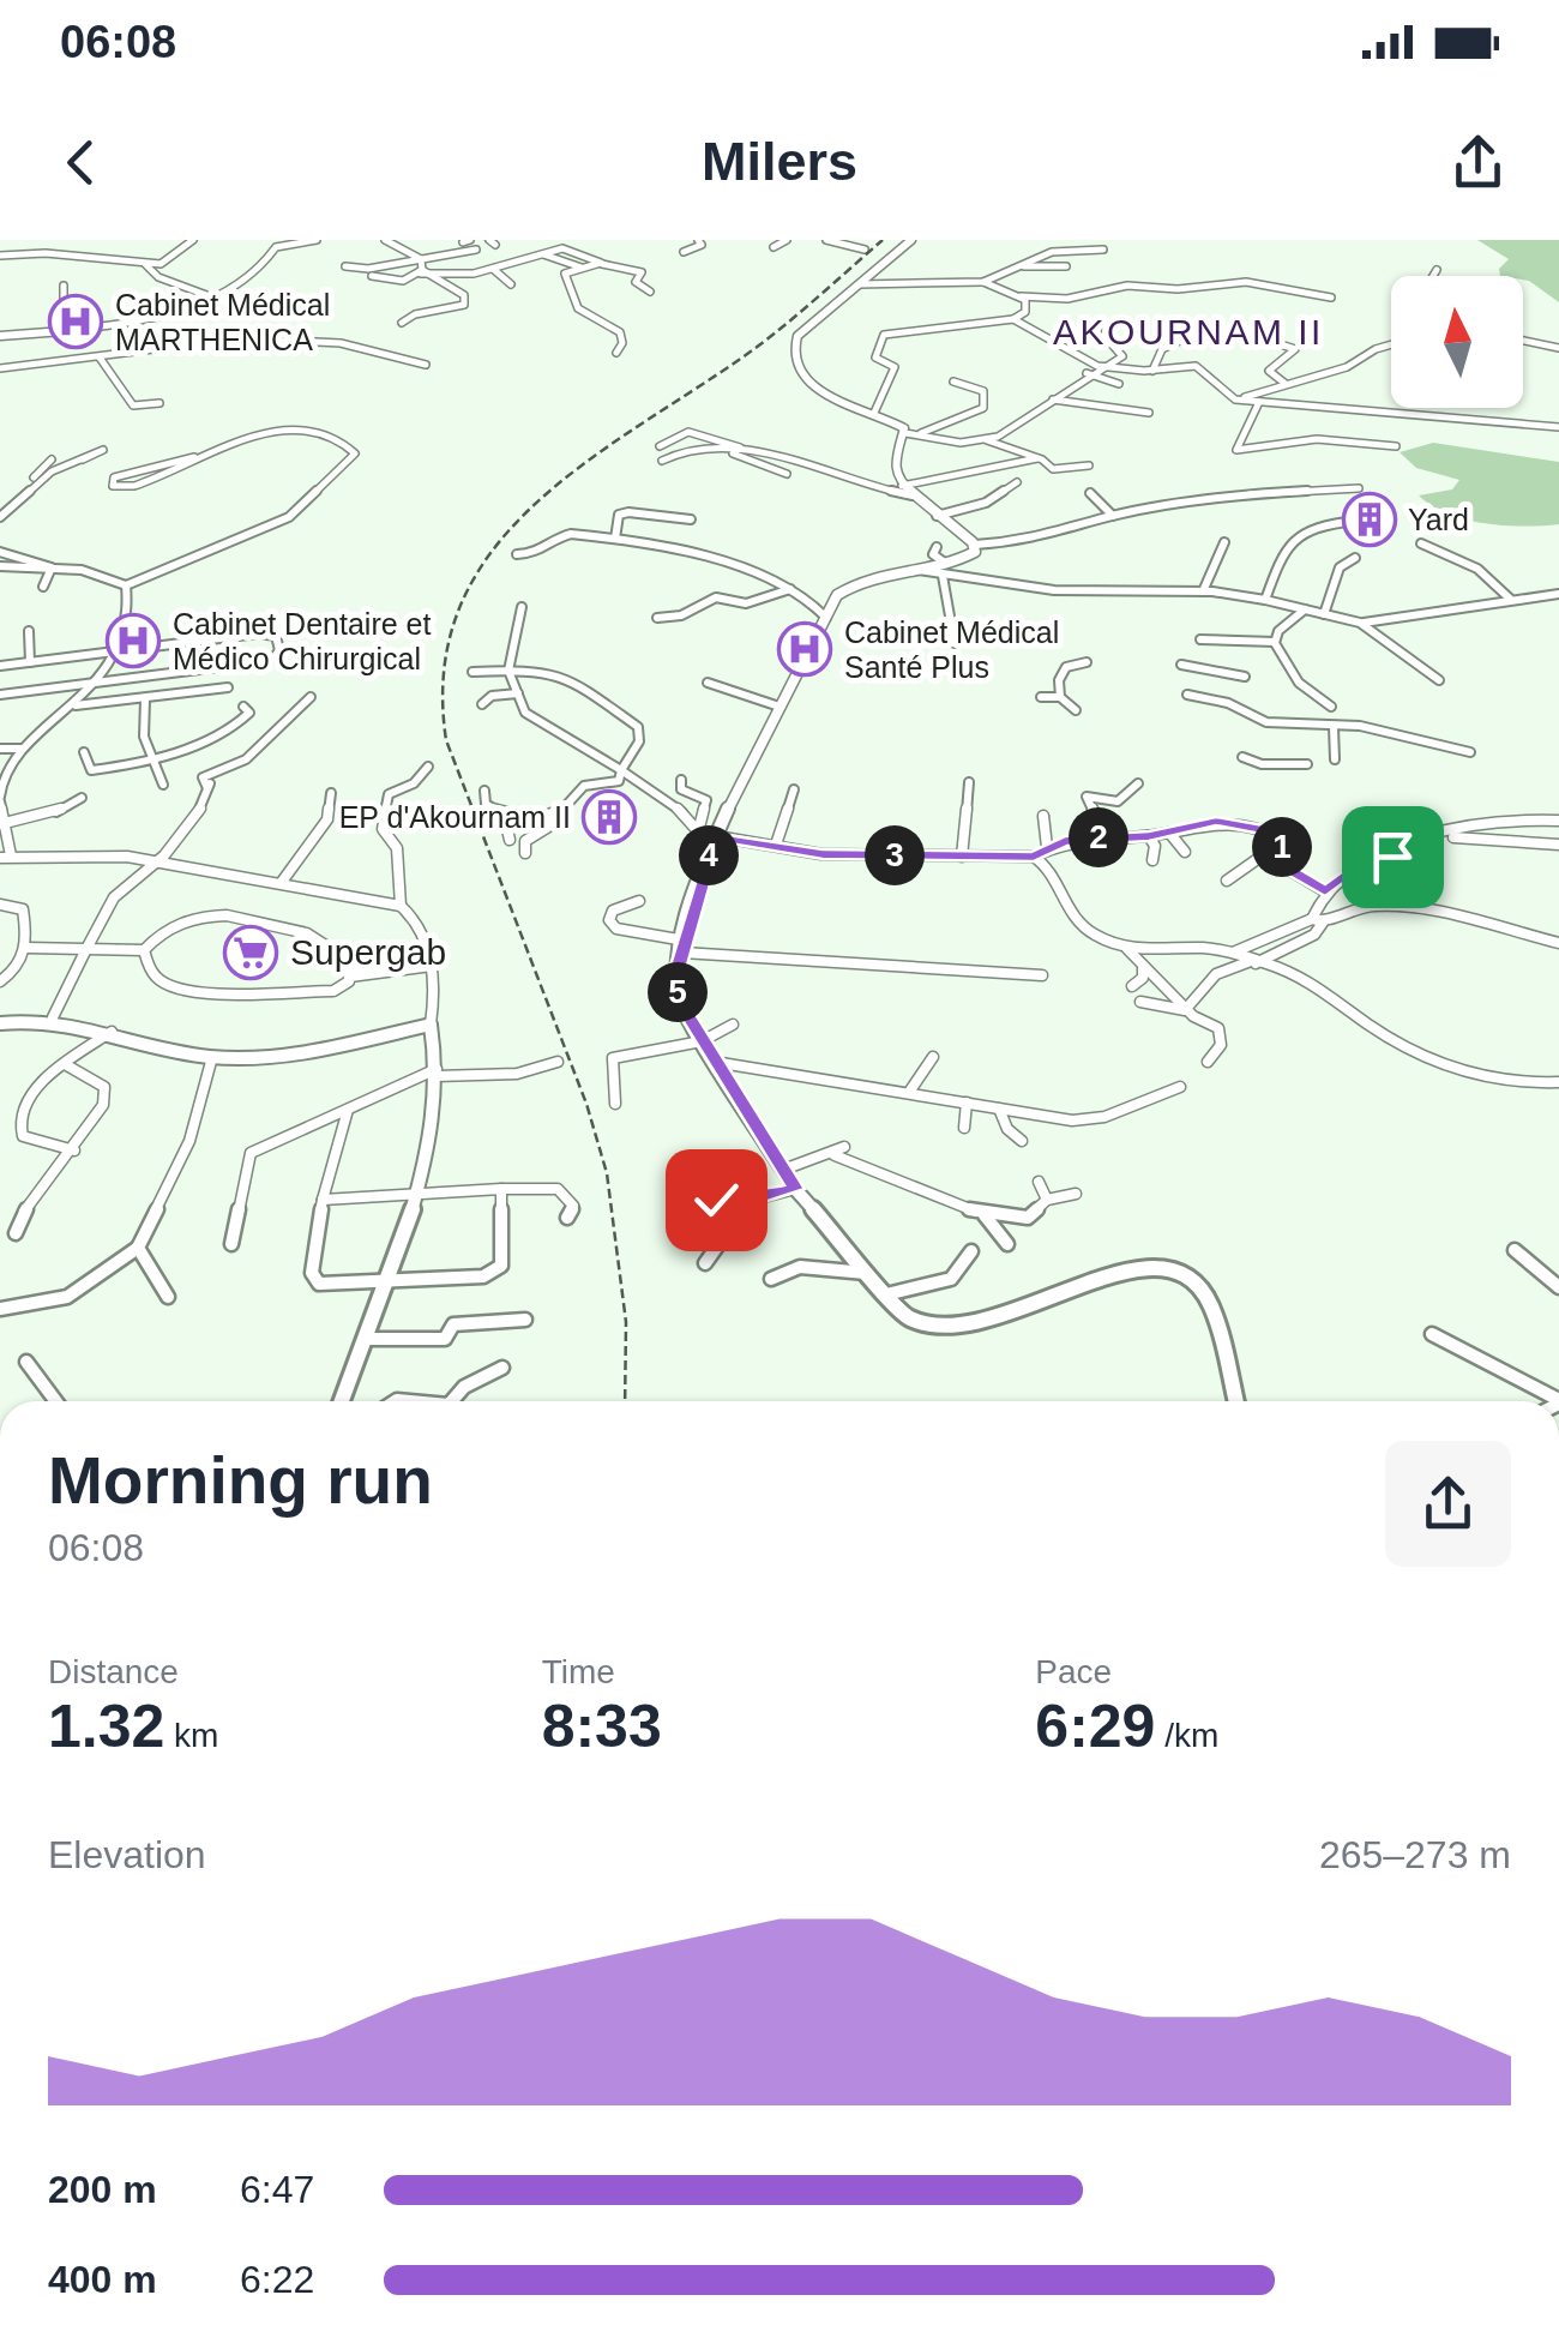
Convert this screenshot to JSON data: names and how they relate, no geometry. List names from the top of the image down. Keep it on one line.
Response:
{"districts":["AKOURNAM II"],"places":{"hospital":["Cabinet Médical MARTHENICA","Cabinet Dentaire et Médico Chirurgical","Cabinet Médical Santé Plus"],"building":["Yard","EP d'Akournam II"],"supermarket":["Supergab"]},"north":"top","page":{"status":"06:08","header":"Milers","pins":["2","1","3","4","5"],"heading":["Morning run","06:08"],"stats":[["Distance","1.32 km"],["Time","8:33"],["Pace","6:29 /km"]],"chart":["Elevation","265–273 m"],"list":[{"name":"200 m","note":"6:47"},{"name":"400 m","note":"6:22"}]}}
